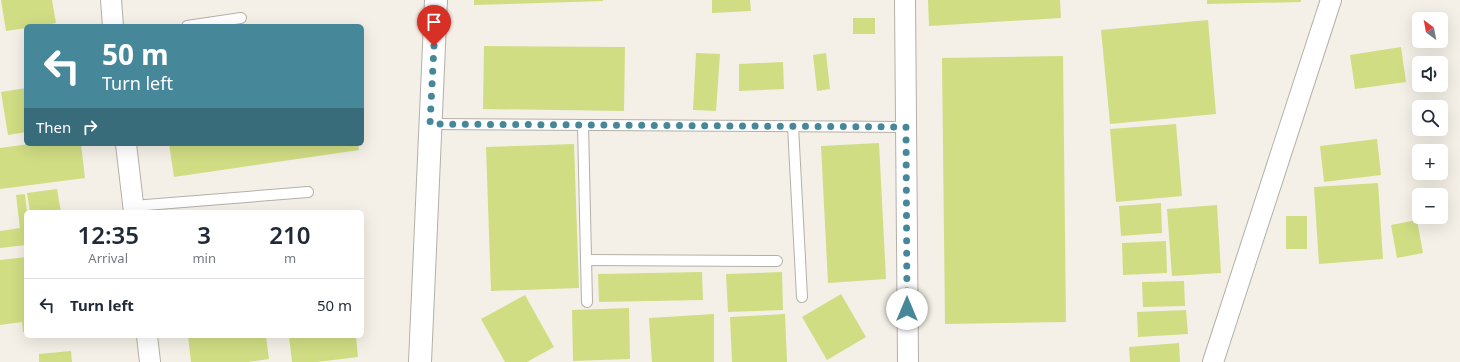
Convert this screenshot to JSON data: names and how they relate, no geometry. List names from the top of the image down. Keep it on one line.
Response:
{"north":"top left","page":{"map_buttons":["+","−"],"turn":["50 m","Turn left"],"then":"Then","eta":["12:35","Arrival","3","min","210","m"],"list":[{"name":"Turn left","value":"50 m"}]}}
